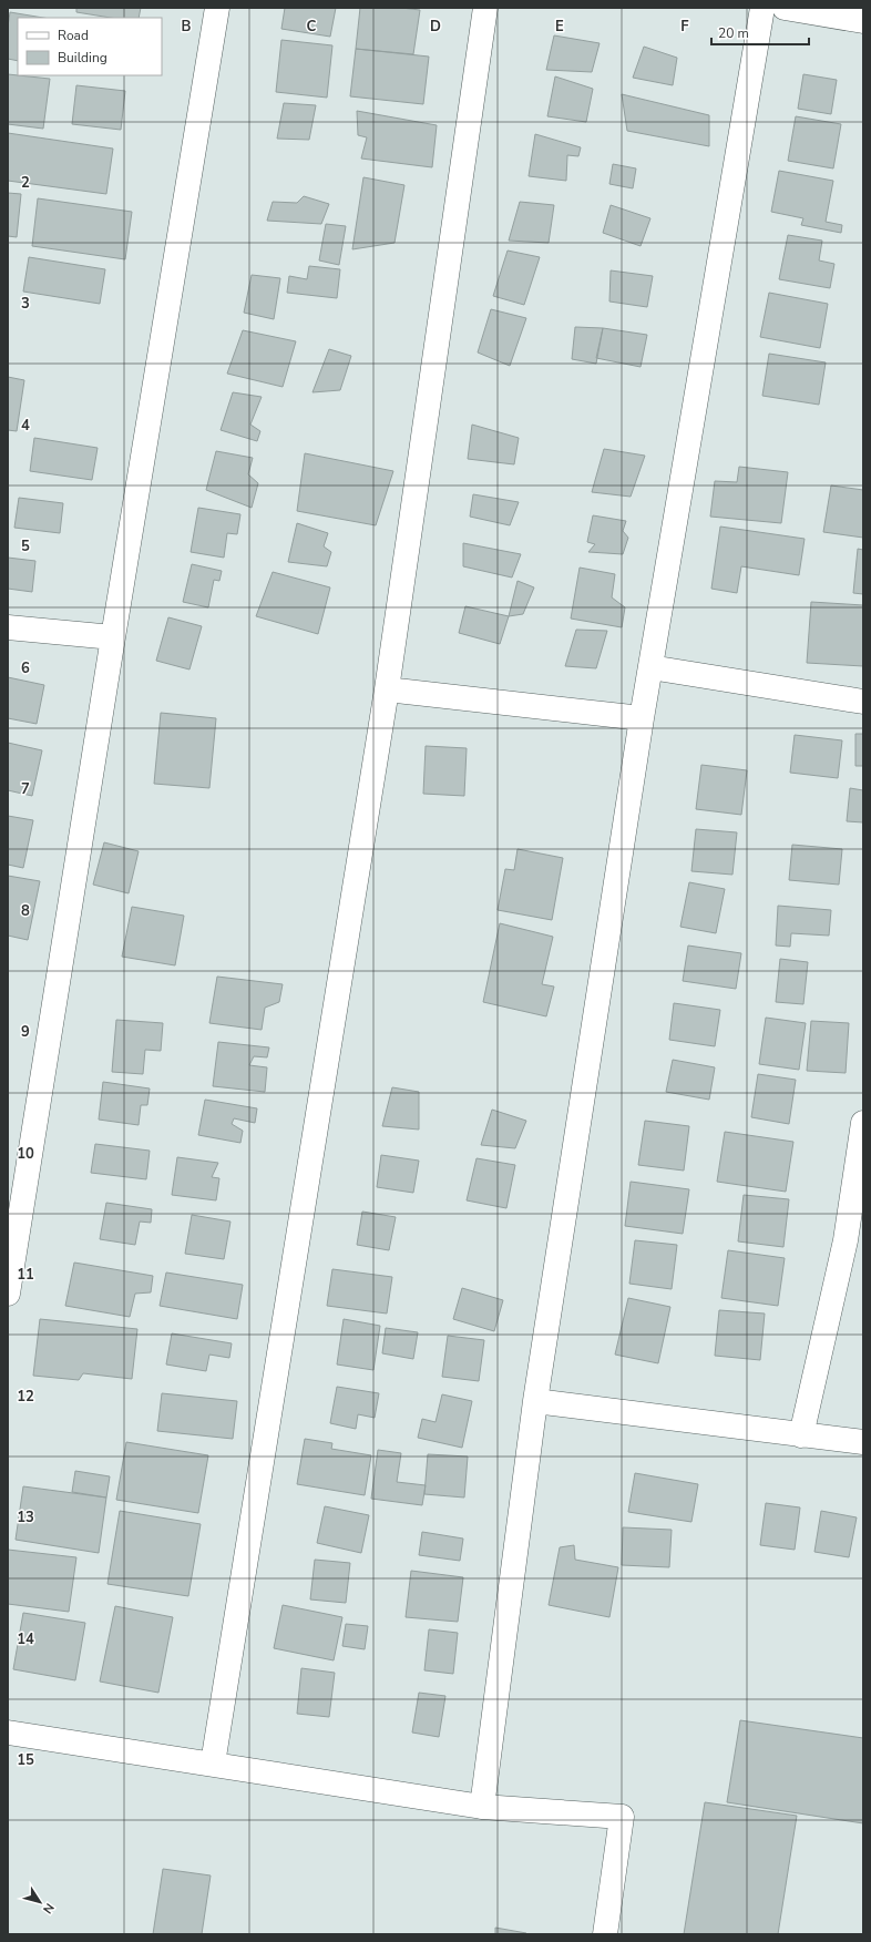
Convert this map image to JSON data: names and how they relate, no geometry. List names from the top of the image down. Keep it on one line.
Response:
{"legend":["Road","Building"],"scale_bar":"20 m","north":"bottom right","grid":{"columns":["B","C","D","E","F"],"rows":["2","3","4","5","6","7","8","9","10","11","12","13","14","15"]}}
